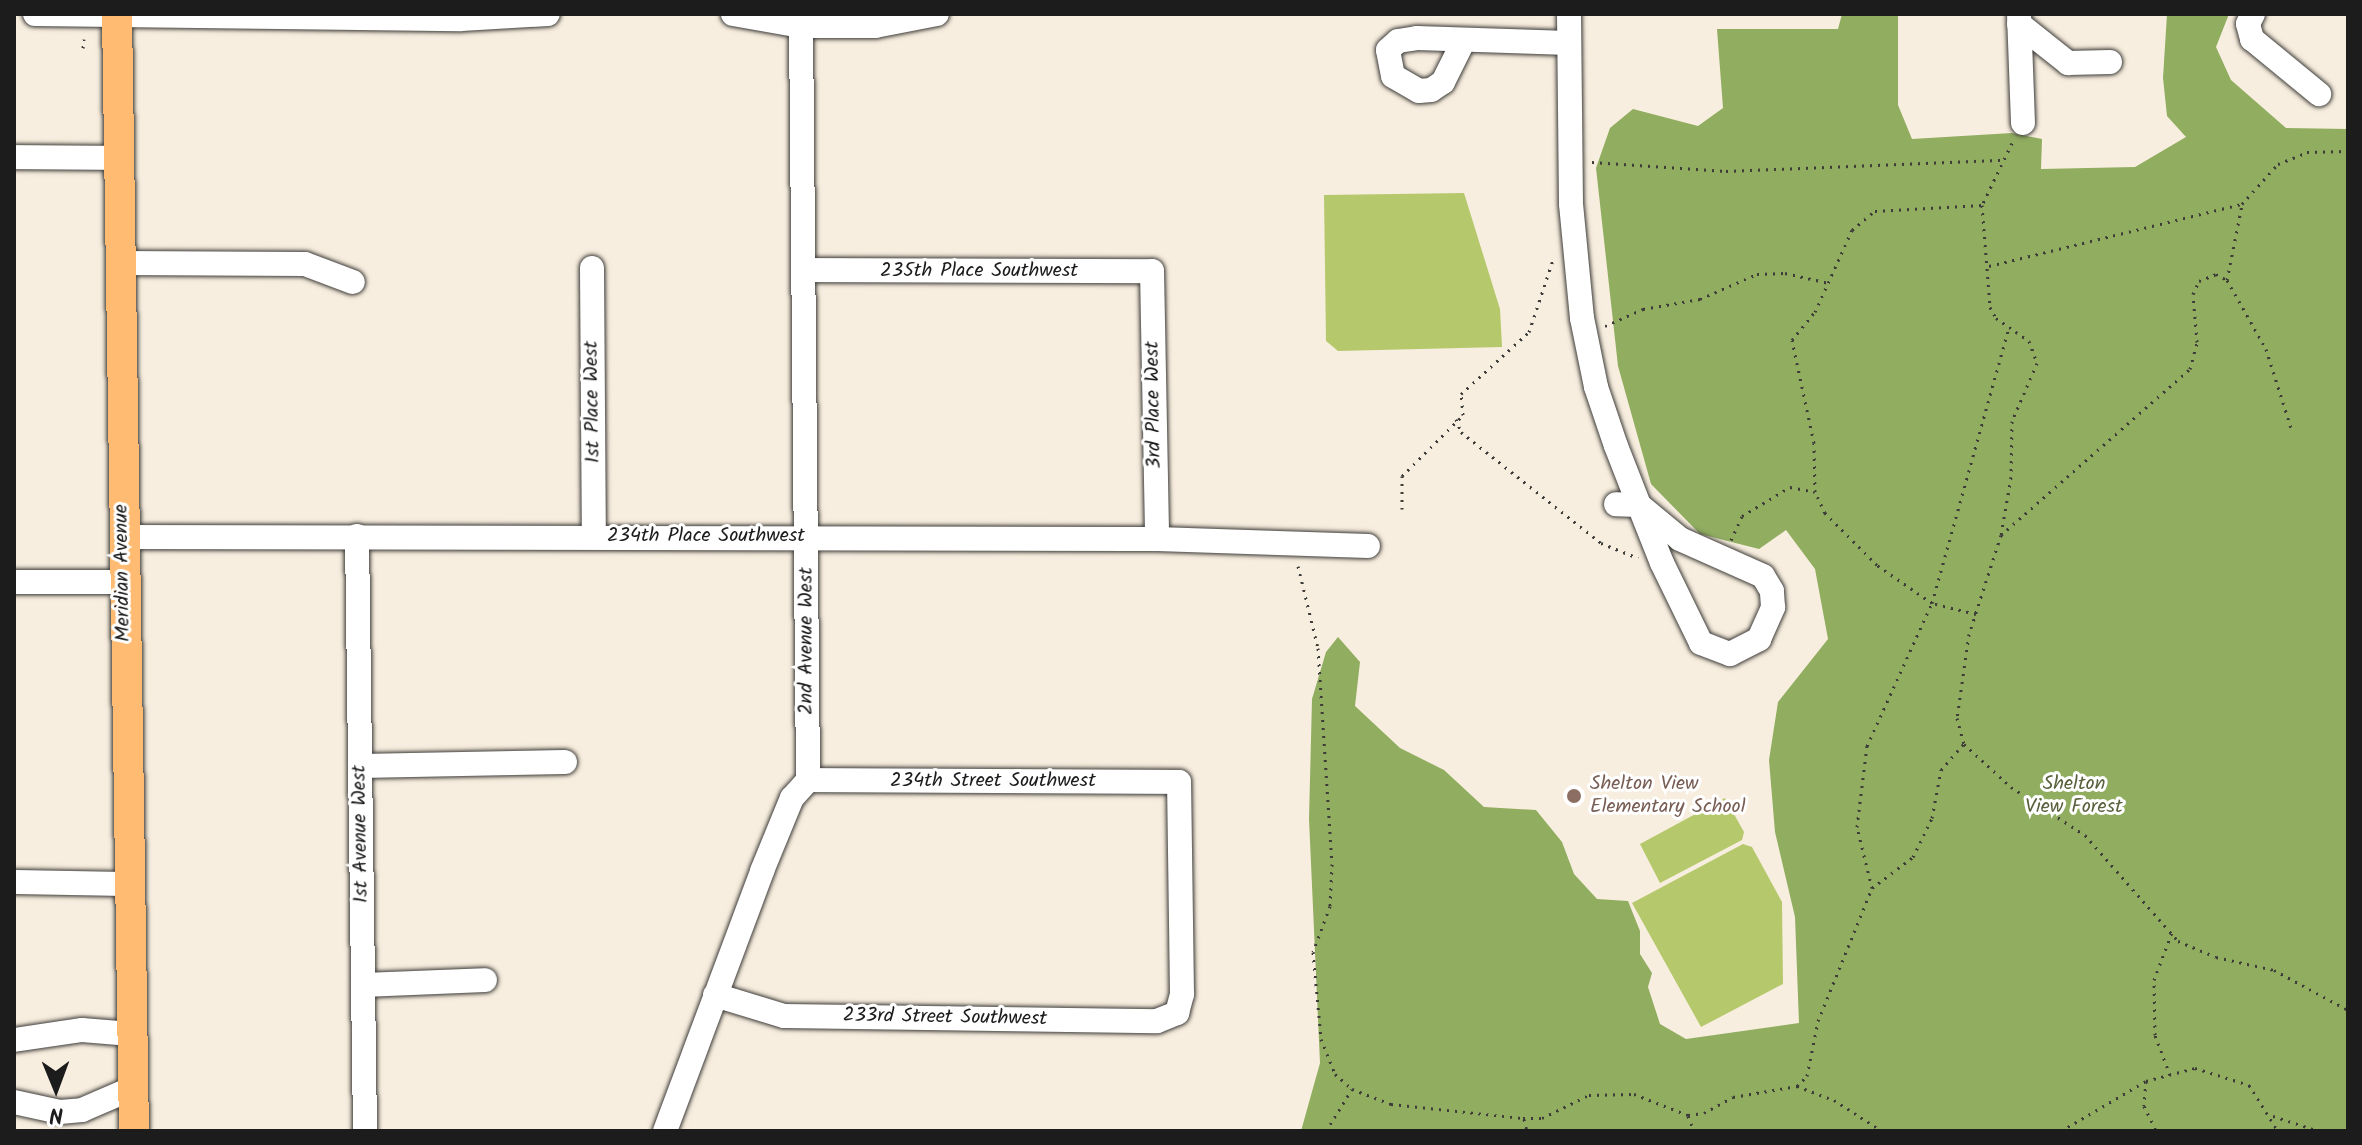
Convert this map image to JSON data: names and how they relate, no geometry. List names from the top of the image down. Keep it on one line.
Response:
{"streets":{"main road":["Meridian Avenue"],"street":["235th Place Southwest","1st Place West","3rd Place West","234th Place Southwest","2nd Avenue West","234th Street Southwest","1st Avenue West","233rd Street Southwest"]},"crossings":[["235th Place Southwest","3rd Place West"],["235th Place Southwest","2nd Avenue West"],["1st Place West","234th Place Southwest"],["3rd Place West","234th Place Southwest"],["234th Place Southwest","Meridian Avenue"],["234th Place Southwest","2nd Avenue West"],["234th Place Southwest","1st Avenue West"],["2nd Avenue West","234th Street Southwest"],["234th Street Southwest","233rd Street Southwest"]],"parks":["Shelton View Forest"],"places":["Shelton View Elementary School"],"north":"bottom"}
